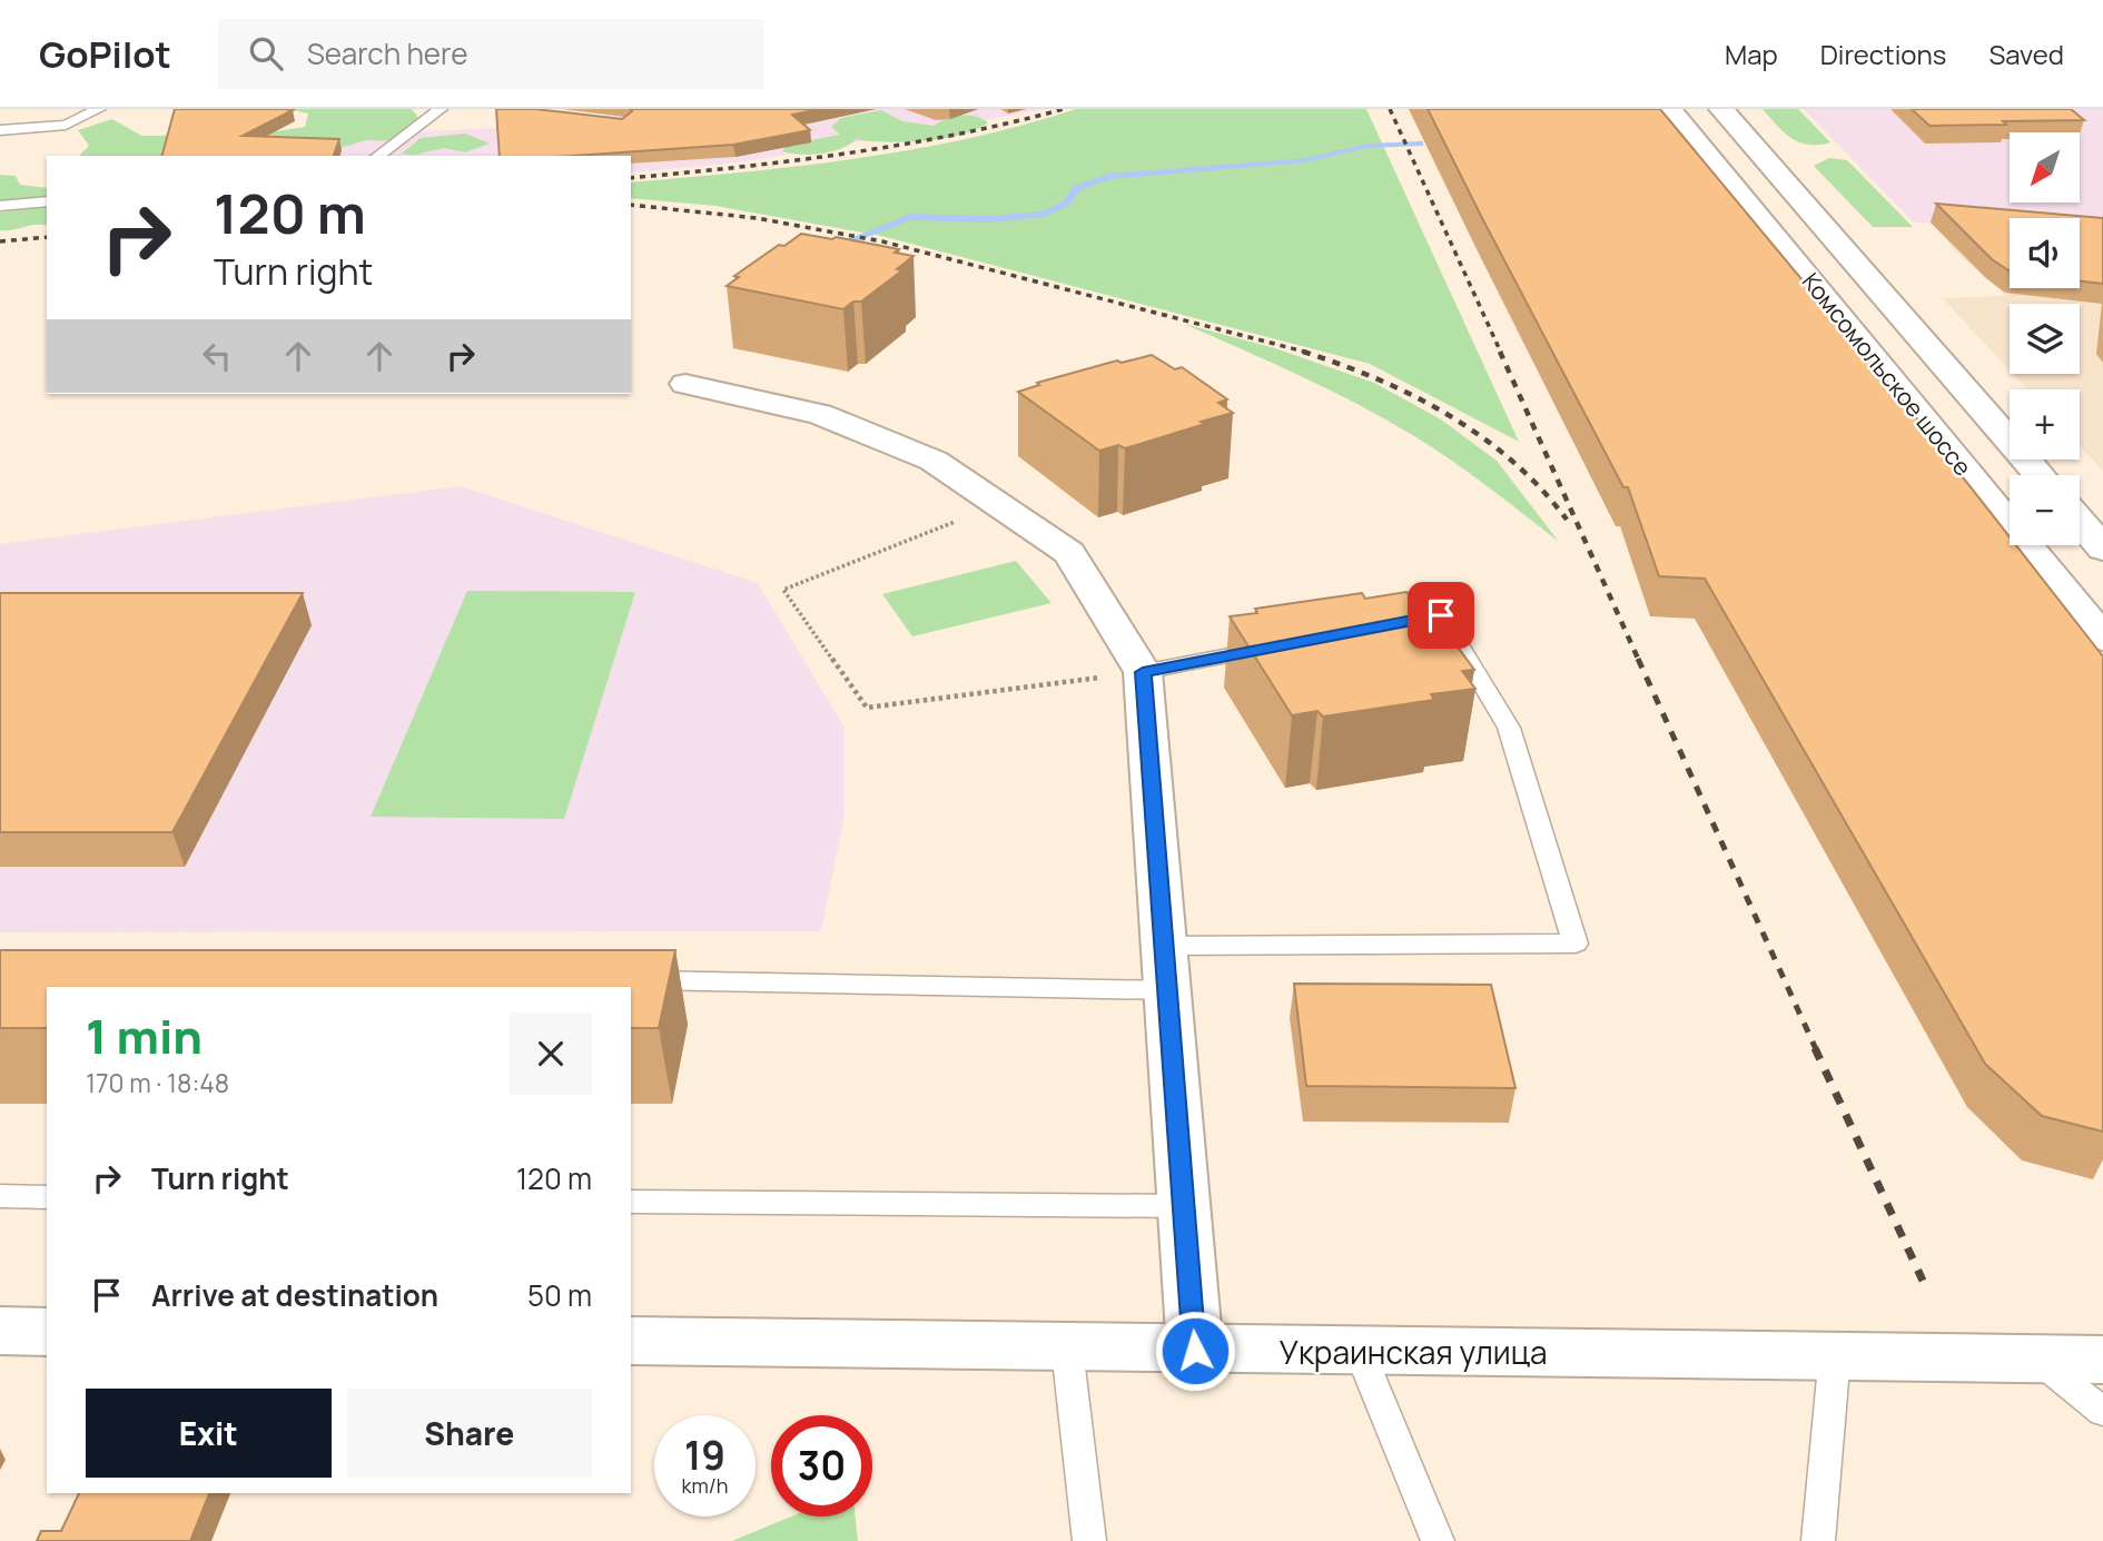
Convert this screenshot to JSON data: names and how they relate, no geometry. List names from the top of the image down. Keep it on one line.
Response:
{"streets":{"main road":["Комсомольское шоссе","Украинская улица"]},"north":"bottom left","page":{"header":"GoPilot","search":"Search here","nav":["Map","Directions","Saved"],"map_buttons":["+","−"],"turn":["120 m","Turn right"],"heading":["1 min","170 m · 18:48"],"list":[{"name":"Turn right","value":"120 m"},{"name":"Arrive at destination","value":"50 m"}],"buttons":["Exit","Share"],"speed":"19 km/h","limit":"30"}}
